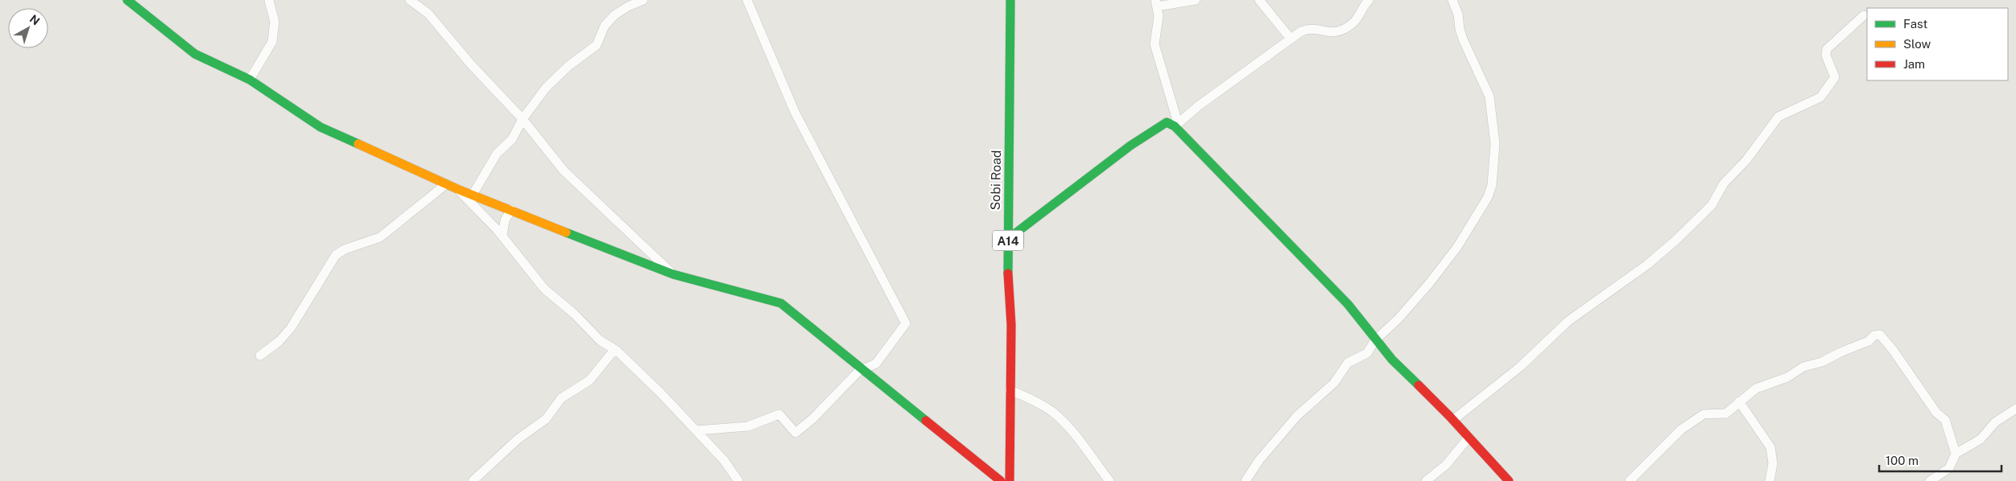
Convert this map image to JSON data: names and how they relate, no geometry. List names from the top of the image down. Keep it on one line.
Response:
{"streets":{"main road":["Sobi Road","A14"]},"legend":["Fast","Slow","Jam"],"scale_bar":"100 m","north":"top right"}
